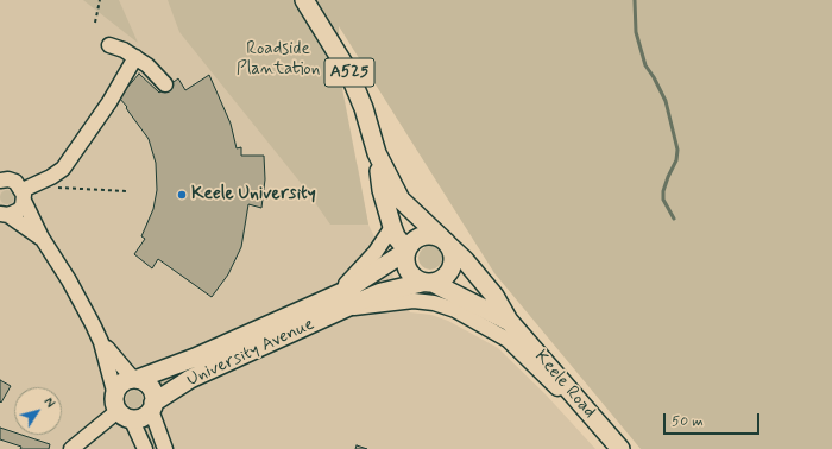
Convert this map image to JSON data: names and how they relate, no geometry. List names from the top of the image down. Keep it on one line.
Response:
{"streets":{"main road":["A525","University Avenue","Keele Road"]},"crossings":[["A525","University Avenue"],["A525","Keele Road"],["University Avenue","Keele Road"]],"parks":["Roadside Plantation"],"places":["Keele University"],"scale_bar":"50 m","north":"top right"}
